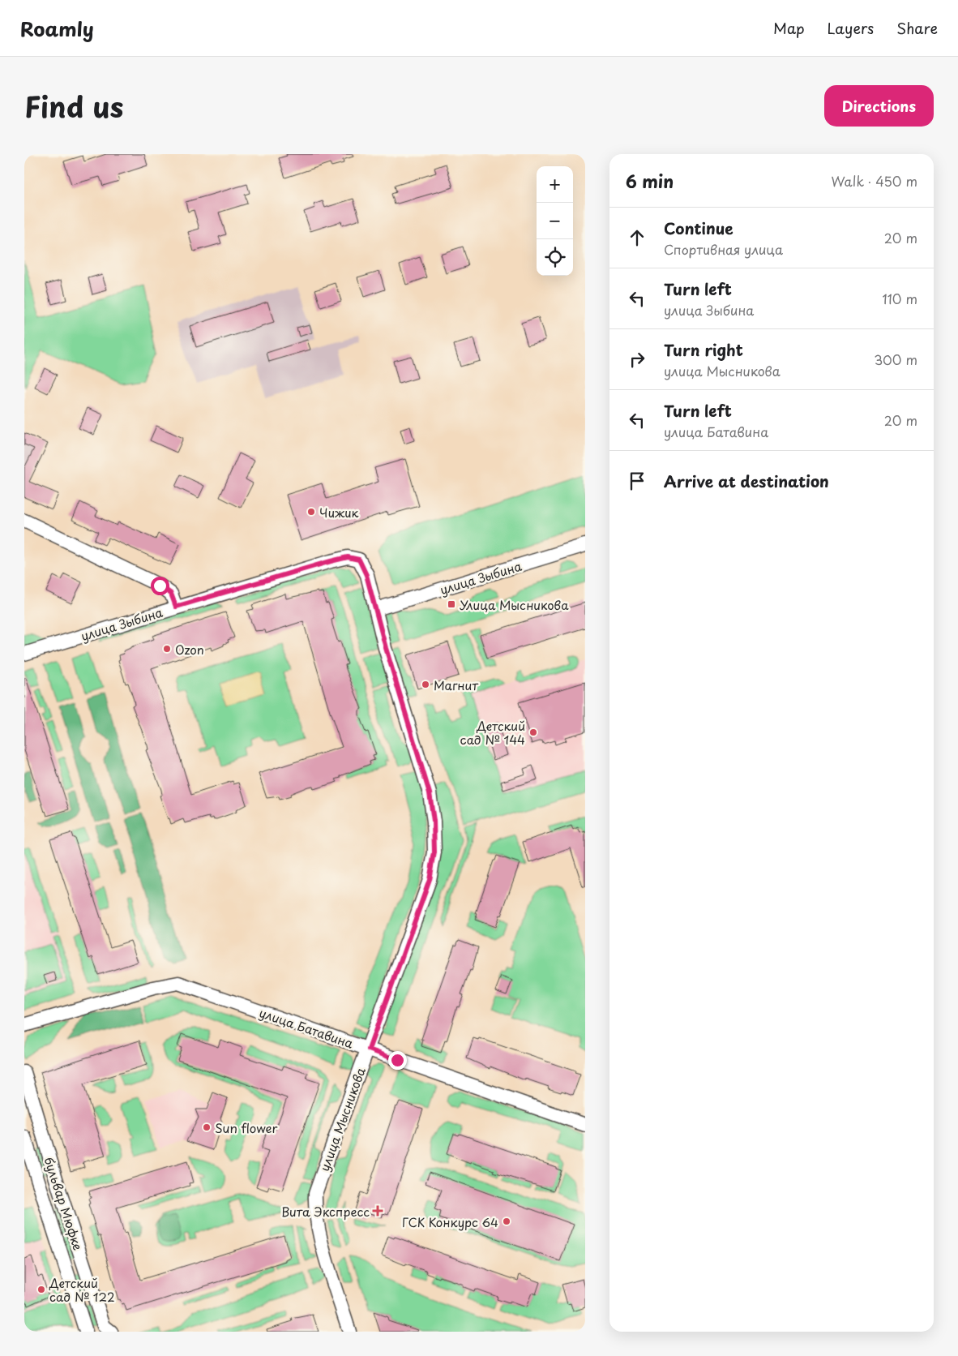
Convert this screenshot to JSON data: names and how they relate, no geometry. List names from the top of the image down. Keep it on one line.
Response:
{"streets":{"street":["улица Зыбина","улица Батавина","улица Мысникова","бульвар Мюфке"]},"crossings":[["улица Зыбина","улица Мысникова"],["улица Батавина","улица Мысникова"]],"places":{"other":["Чижик","Ozon","Магнит","Детский сад № 144","Sun flower","ГСК Конкурс 64","Детский сад № 122"],"transit":["Улица Мысникова"],"health":["Вита Экспресс"]},"page":{"header":"Roamly","nav":["Map","Layers","Share"],"title":"Find us","buttons":"Directions","heading":["6 min","Walk · 450 m"],"map_buttons":["+","−"],"list":[["Continue","Спортивная улица","20 m"],["Turn left","улица Зыбина","110 m"],["Turn right","улица Мысникова","300 m"],["Turn left","улица Батавина","20 m"],"Arrive at destination"]}}
